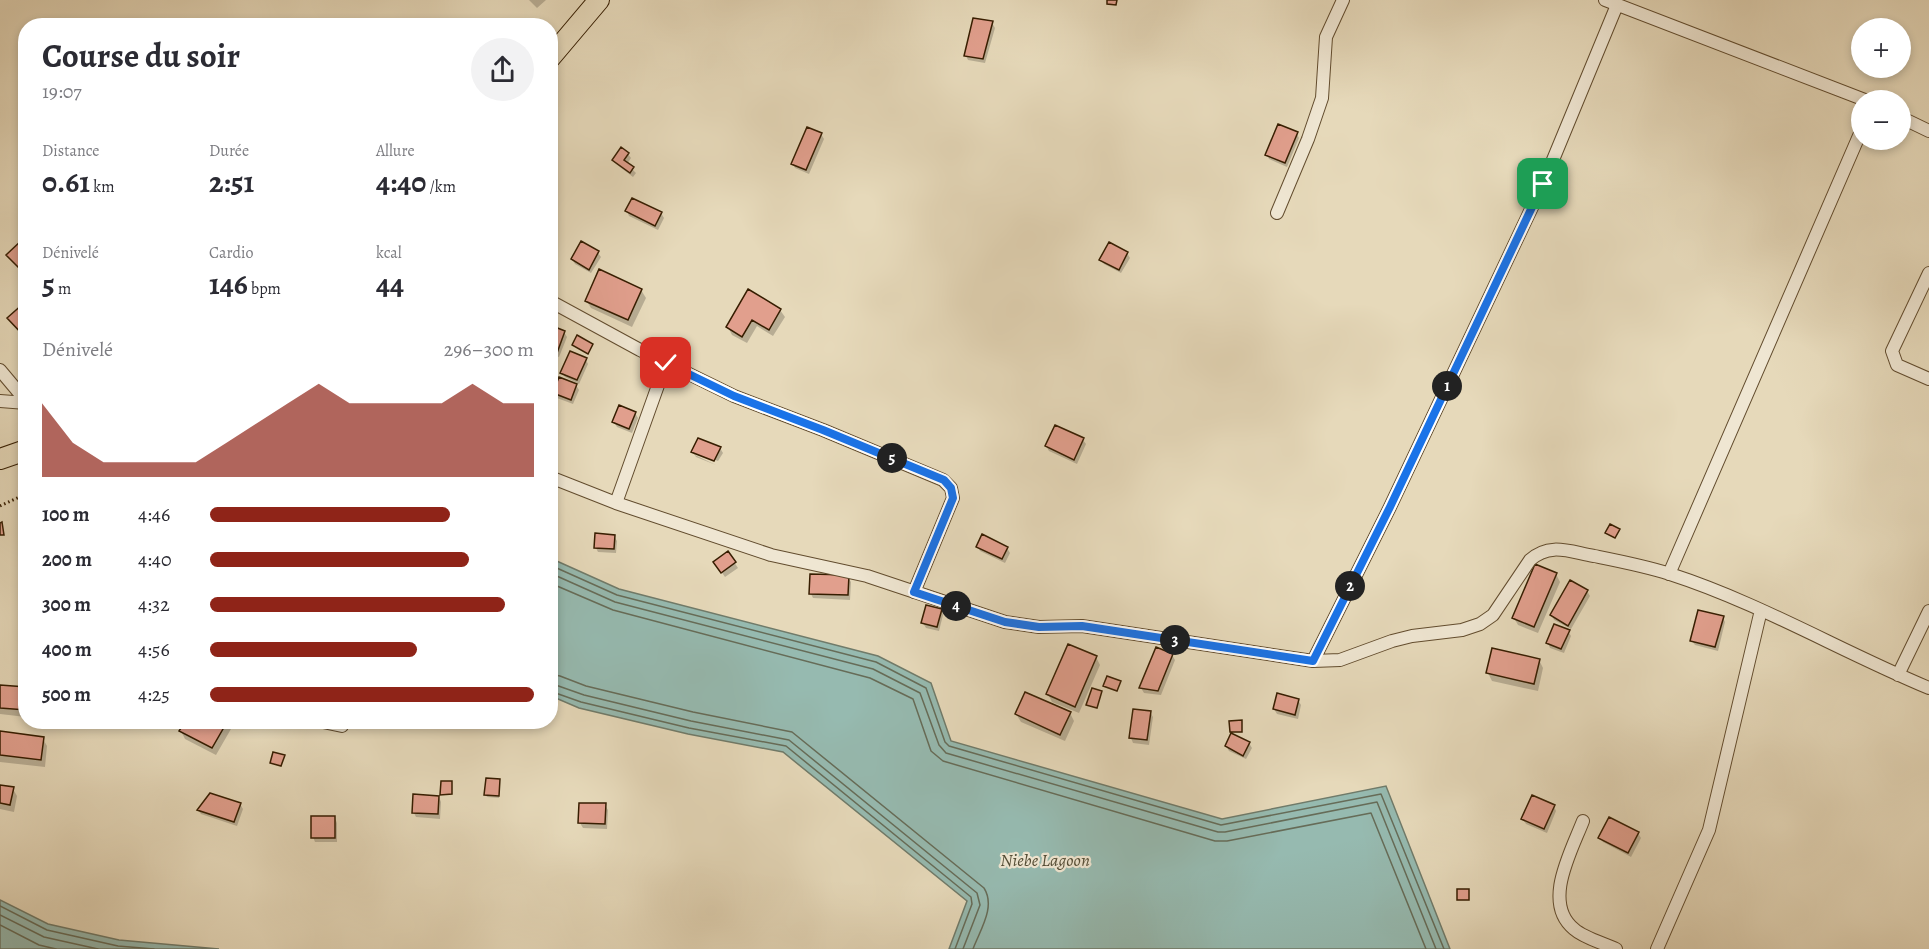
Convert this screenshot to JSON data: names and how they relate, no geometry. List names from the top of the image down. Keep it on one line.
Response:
{"water":["Niebe Lagoon"],"page":{"map_buttons":["+","−"],"heading":["Course du soir","19:07"],"stats":[["Distance","0.61 km"],["Durée","2:51"],["Allure","4:40 /km"],["Dénivelé","5 m"],["Cardio","146 bpm"],["kcal","44"]],"chart":["Dénivelé","296–300 m"],"pins":["1","5","2","4","3"],"list":[{"name":"100 m","note":"4:46"},{"name":"200 m","note":"4:40"},{"name":"300 m","note":"4:32"},{"name":"400 m","note":"4:56"},{"name":"500 m","note":"4:25"}]}}
